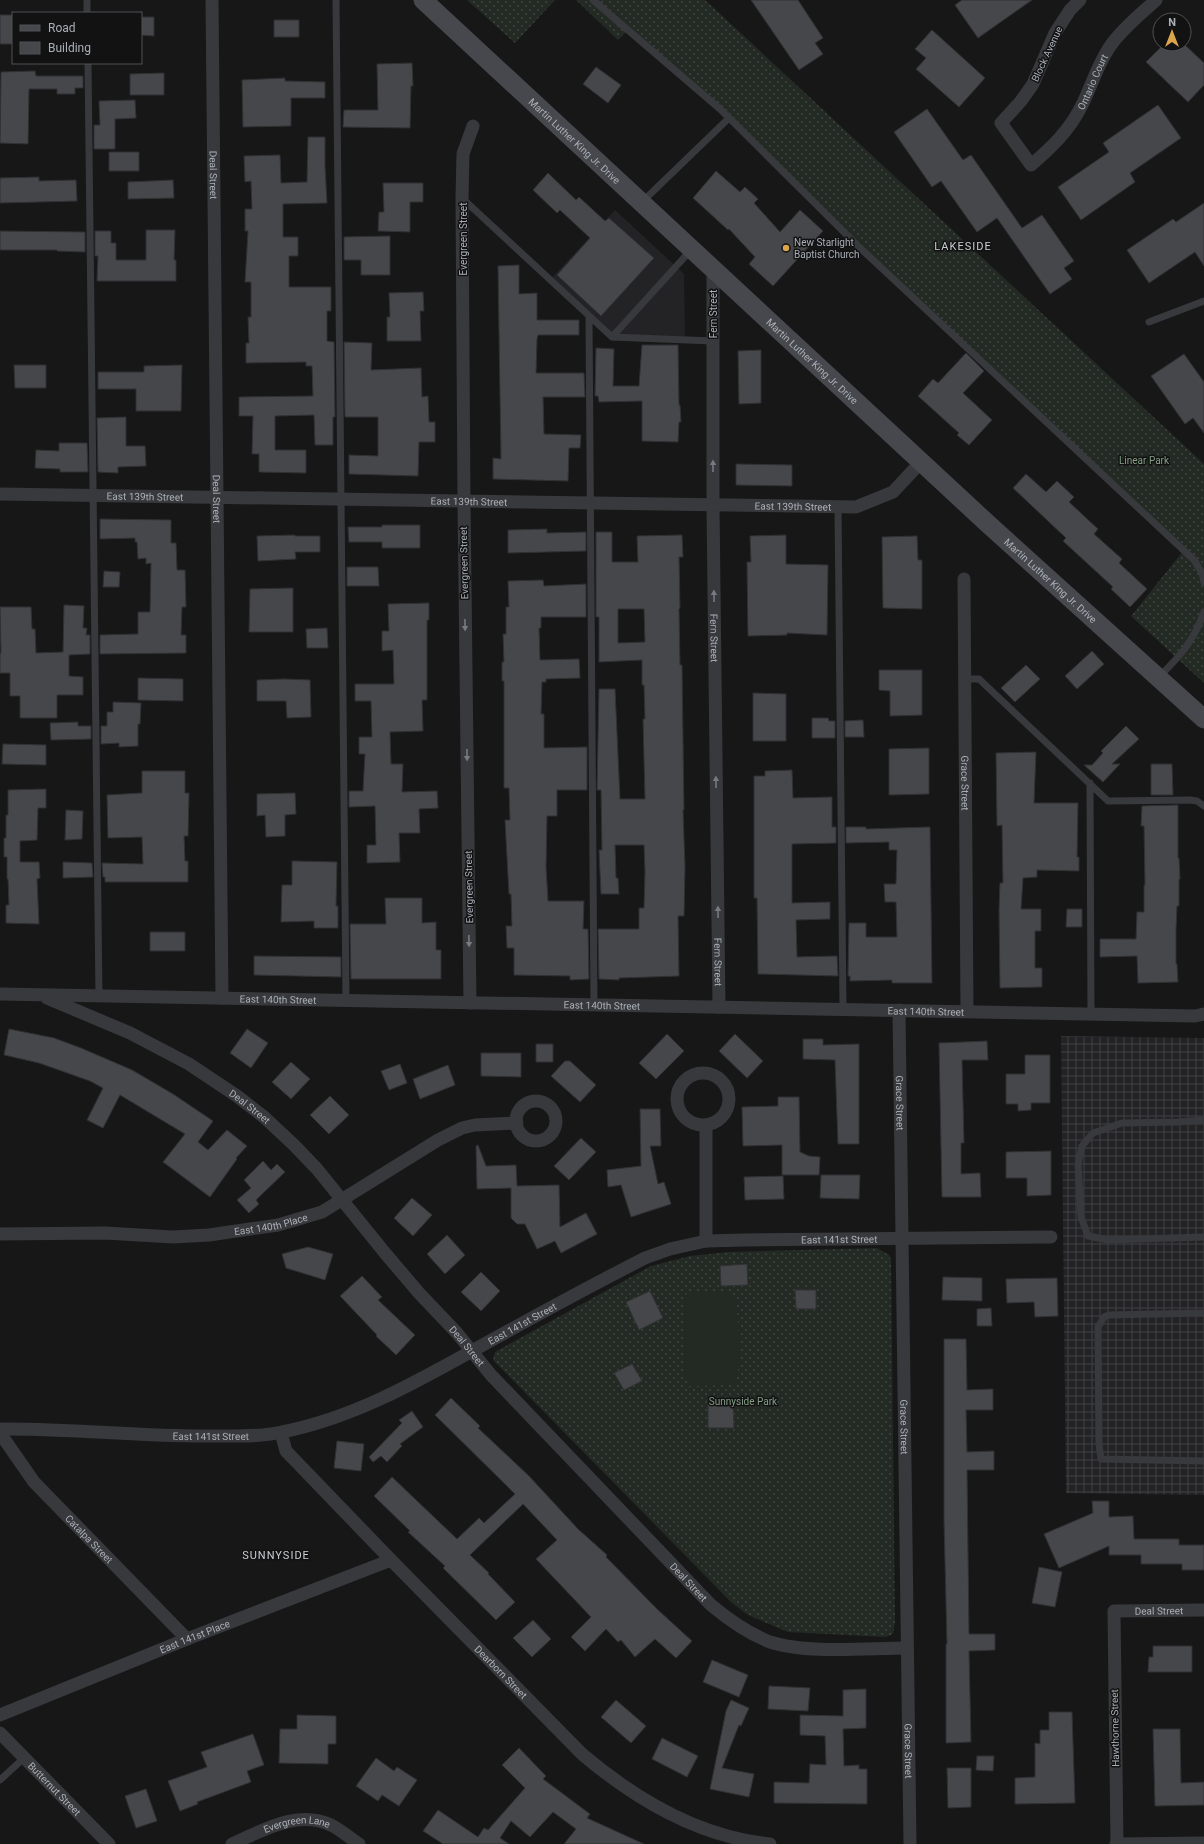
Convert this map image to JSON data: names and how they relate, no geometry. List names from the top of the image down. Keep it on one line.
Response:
{"streets":{"main road":["Martin Luther King Jr. Drive"],"street":["Block Avenue","Ontario Court","Deal Street","Evergreen Street","Fern Street","East 139th Street","Grace Street","East 140th Street","East 140th Place","East 141st Street","Catalpa Street","East 141st Place","Dearborn Street","Hawthorne Street","Butternut Street","Evergreen Lane"]},"crossings":[["Block Avenue","Ontario Court"],["Martin Luther King Jr. Drive","Fern Street"],["Martin Luther King Jr. Drive","East 139th Street"],["Deal Street","East 139th Street"],["Deal Street","Grace Street"],["Deal Street","East 140th Street"],["Deal Street","East 140th Place"],["Deal Street","East 141st Street"],["Deal Street","Hawthorne Street"],["Evergreen Street","East 139th Street"],["Evergreen Street","East 140th Street"],["Fern Street","East 139th Street"],["Fern Street","East 140th Street"],["Grace Street","East 140th Street"],["Grace Street","East 141st Street"],["East 141st Street","Dearborn Street"],["Catalpa Street","East 141st Place"],["East 141st Place","Dearborn Street"]],"one_way":["Evergreen Street","Fern Street"],"districts":["LAKESIDE","SUNNYSIDE"],"parks":["Linear Park","Sunnyside Park"],"places":["New Starlight Baptist Church"],"legend":["Road","Building"],"north":"top"}
